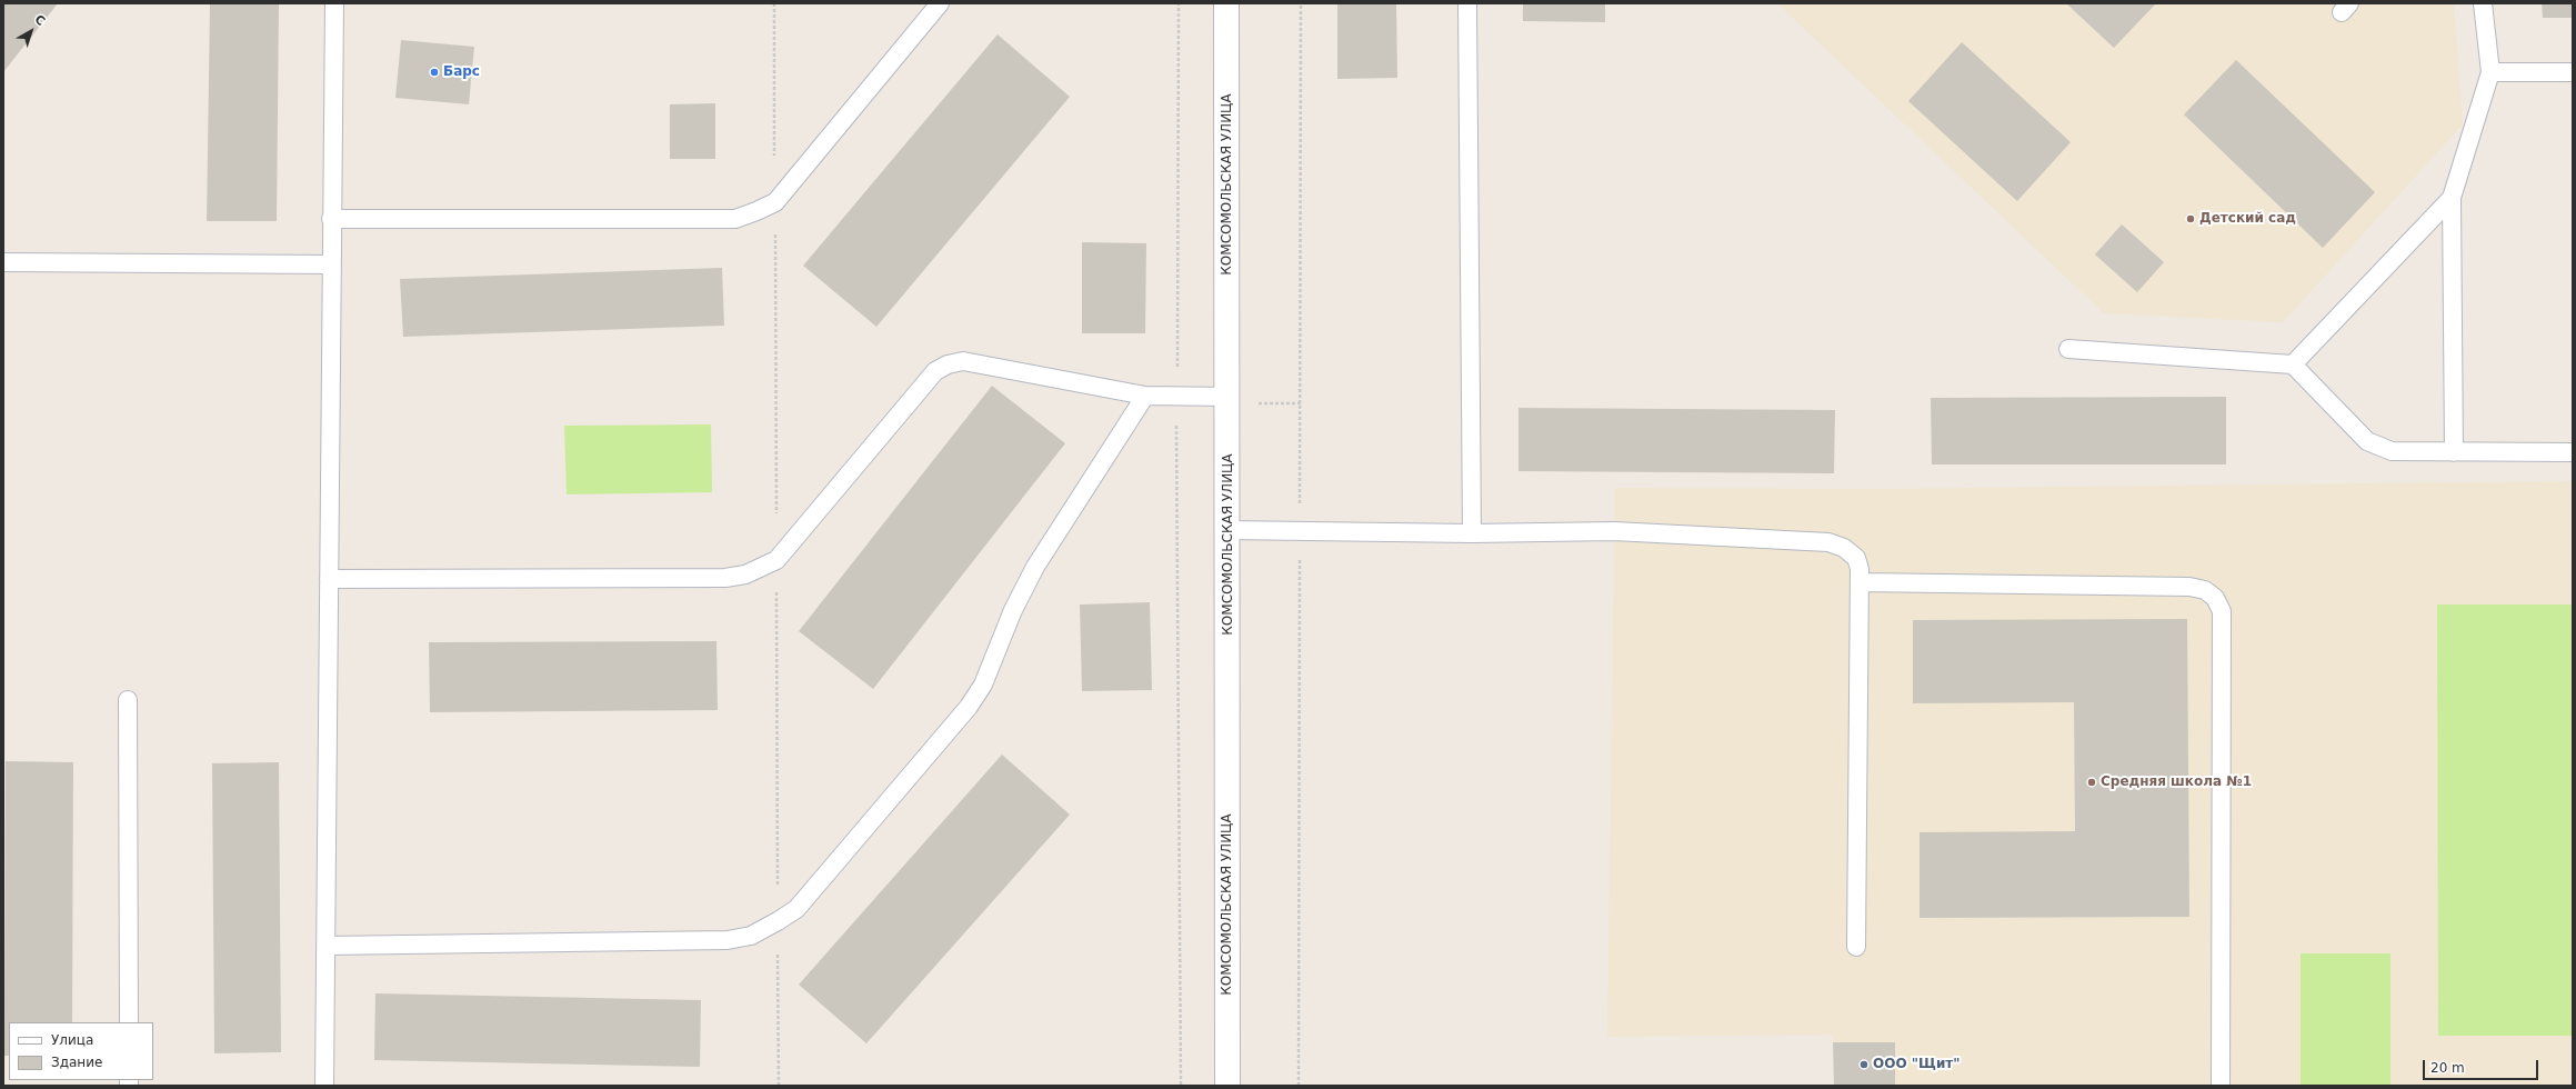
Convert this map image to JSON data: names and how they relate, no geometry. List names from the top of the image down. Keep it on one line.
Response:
{"streets":{"street":["КОМСОМОЛЬСКАЯ УЛИЦА"]},"places":["Барс","Детский сад","Средняя школа №1","ООО \"Щит\""],"legend":["Улица","Здание"],"scale_bar":"20 m","north":"top right"}
